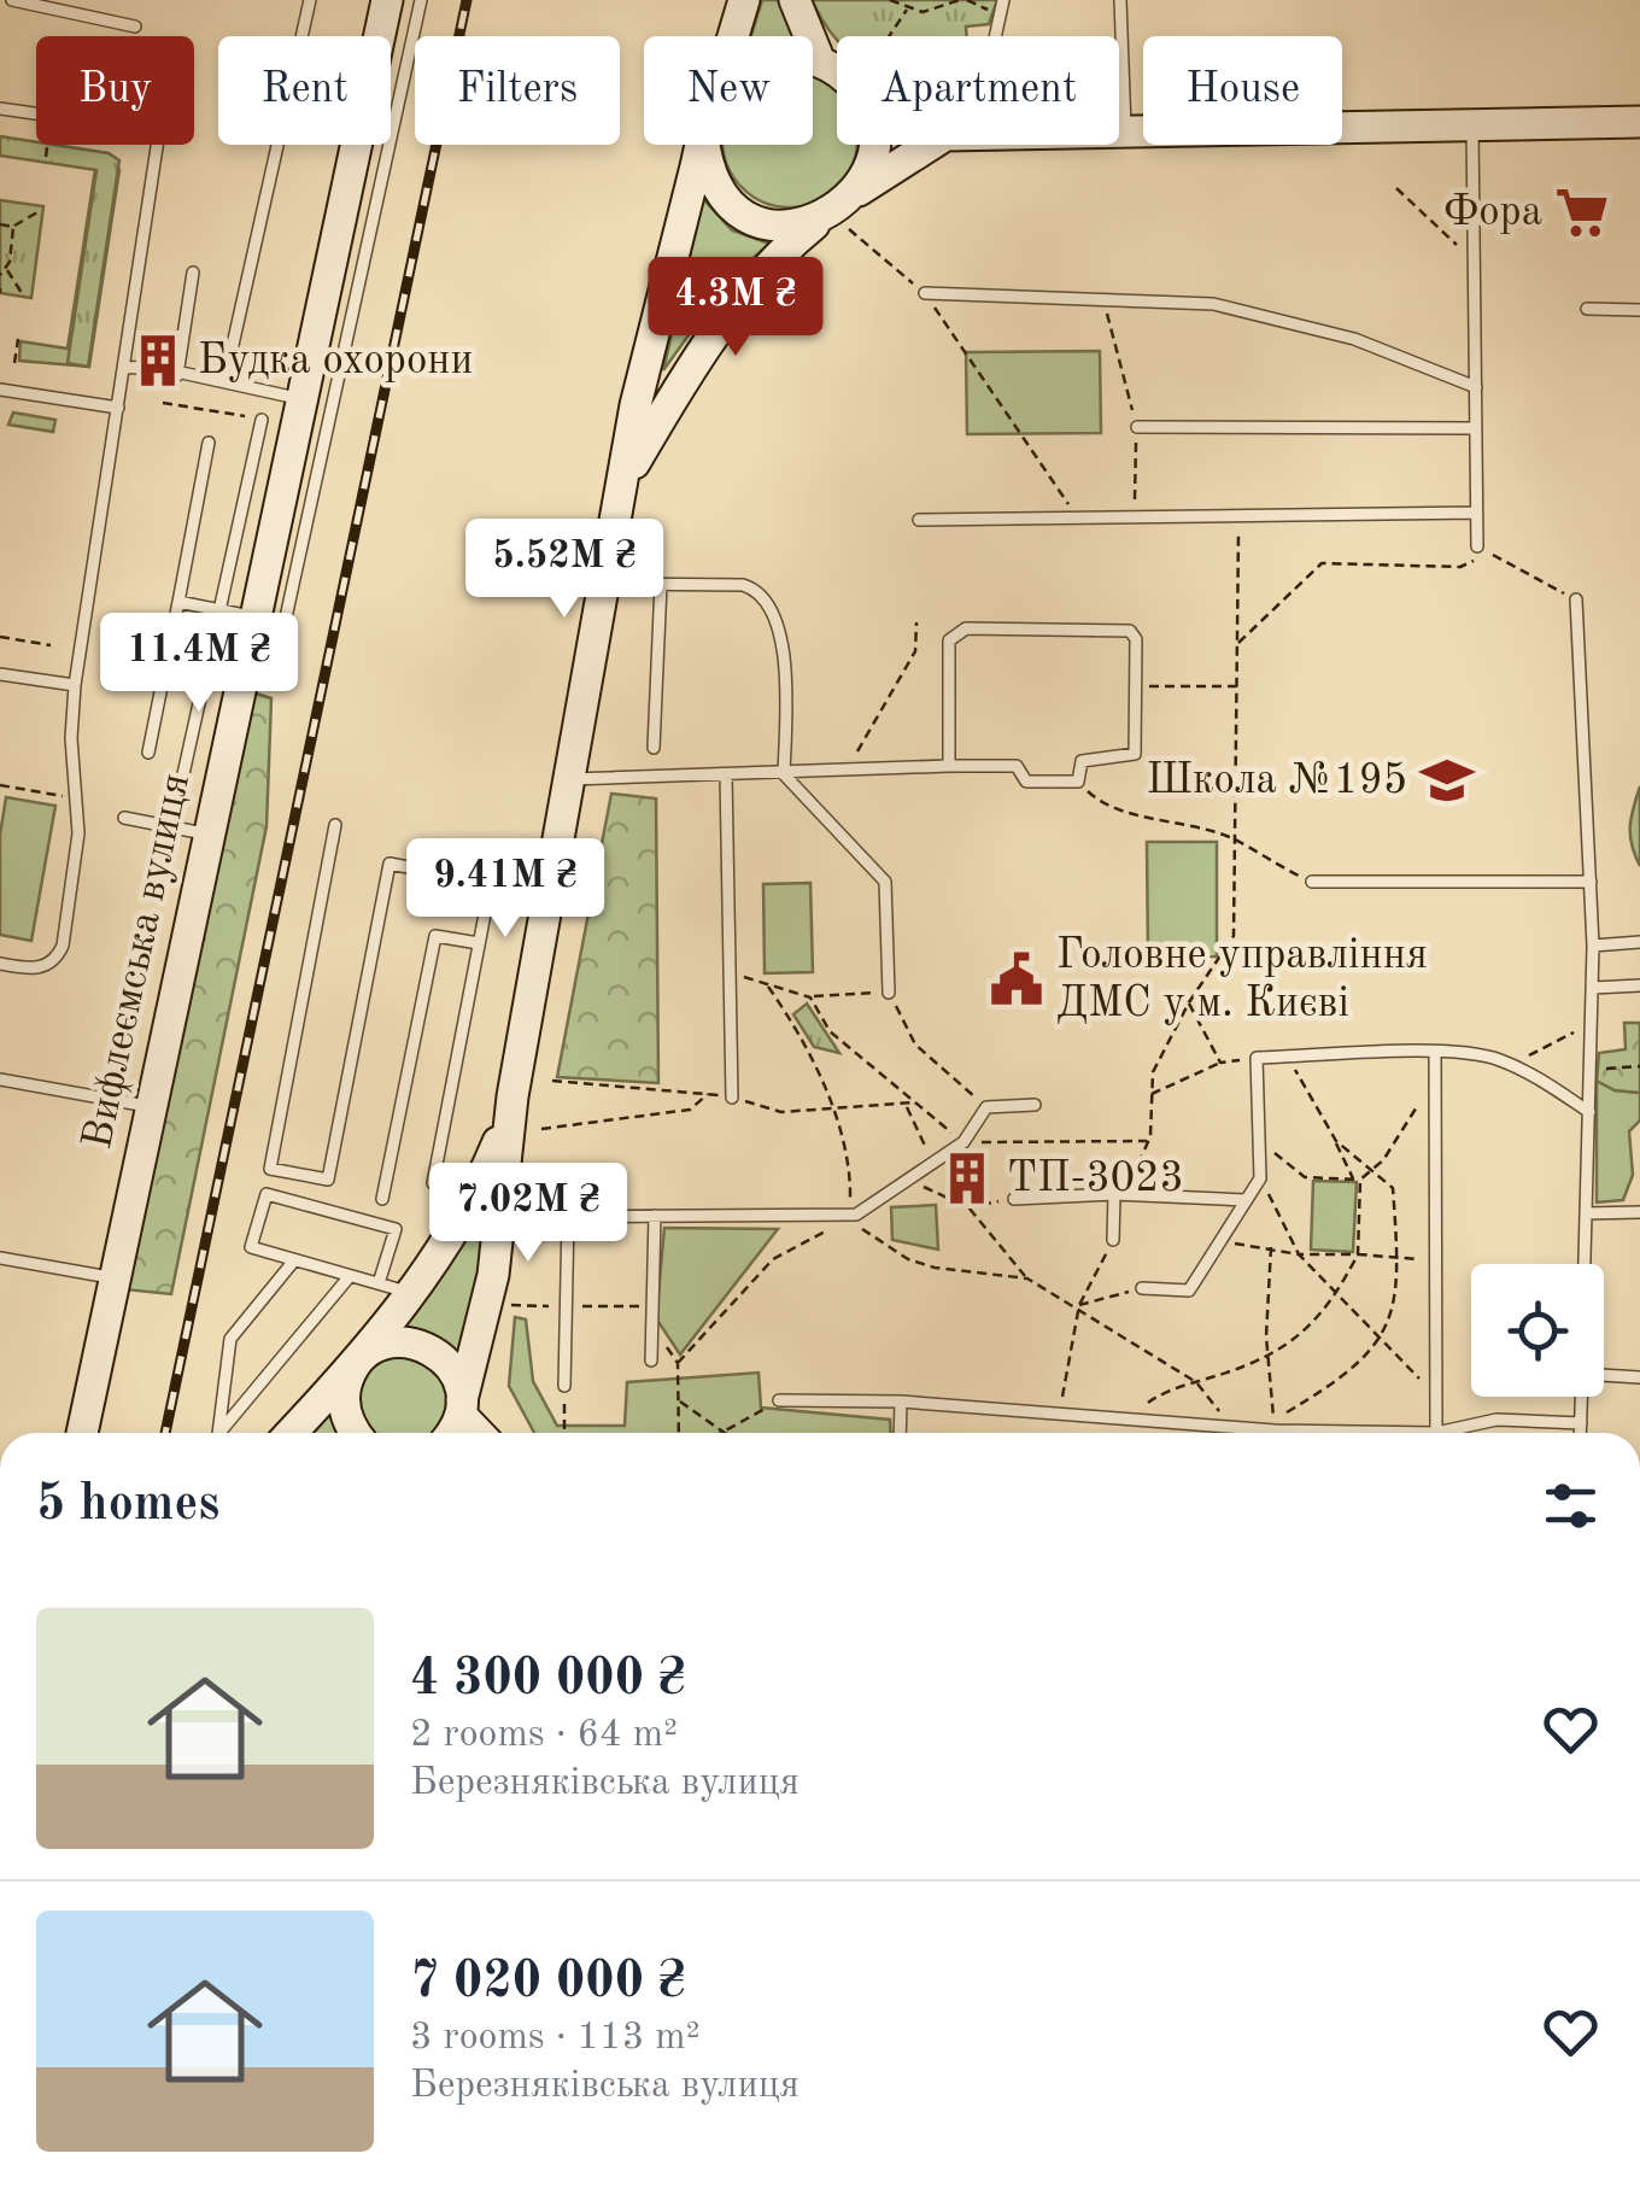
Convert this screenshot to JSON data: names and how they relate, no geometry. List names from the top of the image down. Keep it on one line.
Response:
{"streets":{"street":["Вифлеємська вулиця"]},"places":{"supermarket":["Фора"],"building":["Будка охорони","ТП-3023"],"school or university":["Школа №195"],"public building":["Головне управління ДМС у м. Києві"]},"page":{"chip":["Buy","Rent","Filters","New","Apartment","House"],"price":["4.3M ₴","5.52M ₴","11.4M ₴","9.41M ₴","7.02M ₴"],"heading":"5 homes","list":[{"name":"4 300 000 ₴","note":"2 rooms · 64 m² · Березняківська вулиця"},{"name":"7 020 000 ₴","note":"3 rooms · 113 m² · Березняківська вулиця"}]}}
